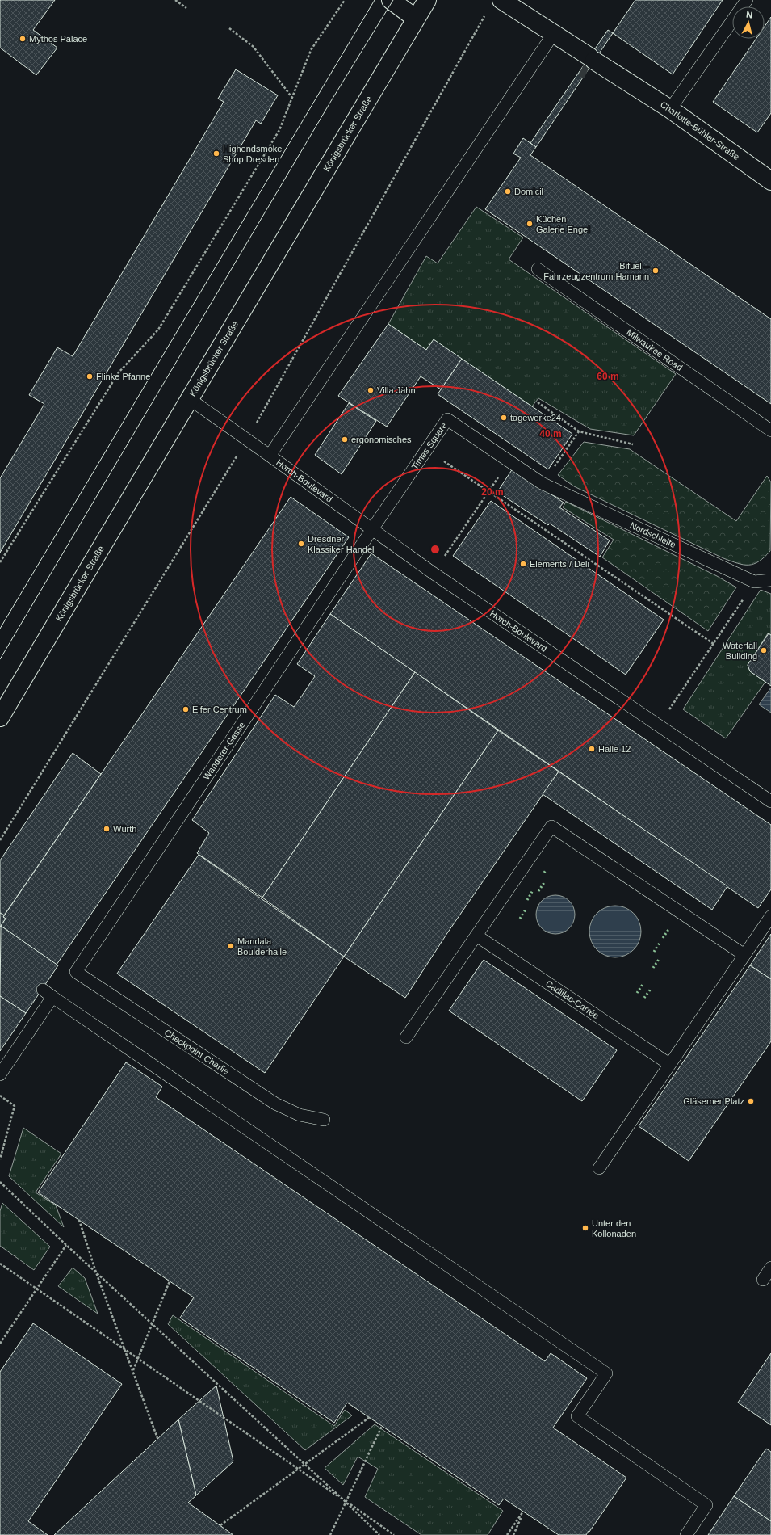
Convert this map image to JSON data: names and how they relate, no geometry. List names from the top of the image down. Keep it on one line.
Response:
{"streets":{"main road":["Charlotte-Bühler-Straße","Königsbrücker Straße"],"lane":["Milwaukee Road","Times Square","Horch-Boulevard","Nordschleife","Wanderer-Gasse","Cadillac-Carrée","Checkpoint Charlie"]},"crossings":[["Königsbrücker Straße","Horch-Boulevard"],["Times Square","Horch-Boulevard"],["Times Square","Nordschleife"],["Times Square","Wanderer-Gasse"],["Horch-Boulevard","Wanderer-Gasse"],["Wanderer-Gasse","Checkpoint Charlie"]],"places":["Mythos Palace","Highendsmoke Shop Dresden","Domicil","Küchen Galerie Engel","Bifuel – Fahrzeugzentrum Hamann","Flinke Pfanne","Villa Jähn","tagewerke24","ergonomisches","Dresdner Klassiker Handel","Elements / Deli","Waterfall Building","Elfer Centrum","Halle 12","Würth","Mandala Boulderhalle","Gläserner Platz","Unter den Kollonaden"],"north":"top","rings":["60 m","40 m","20 m"]}
